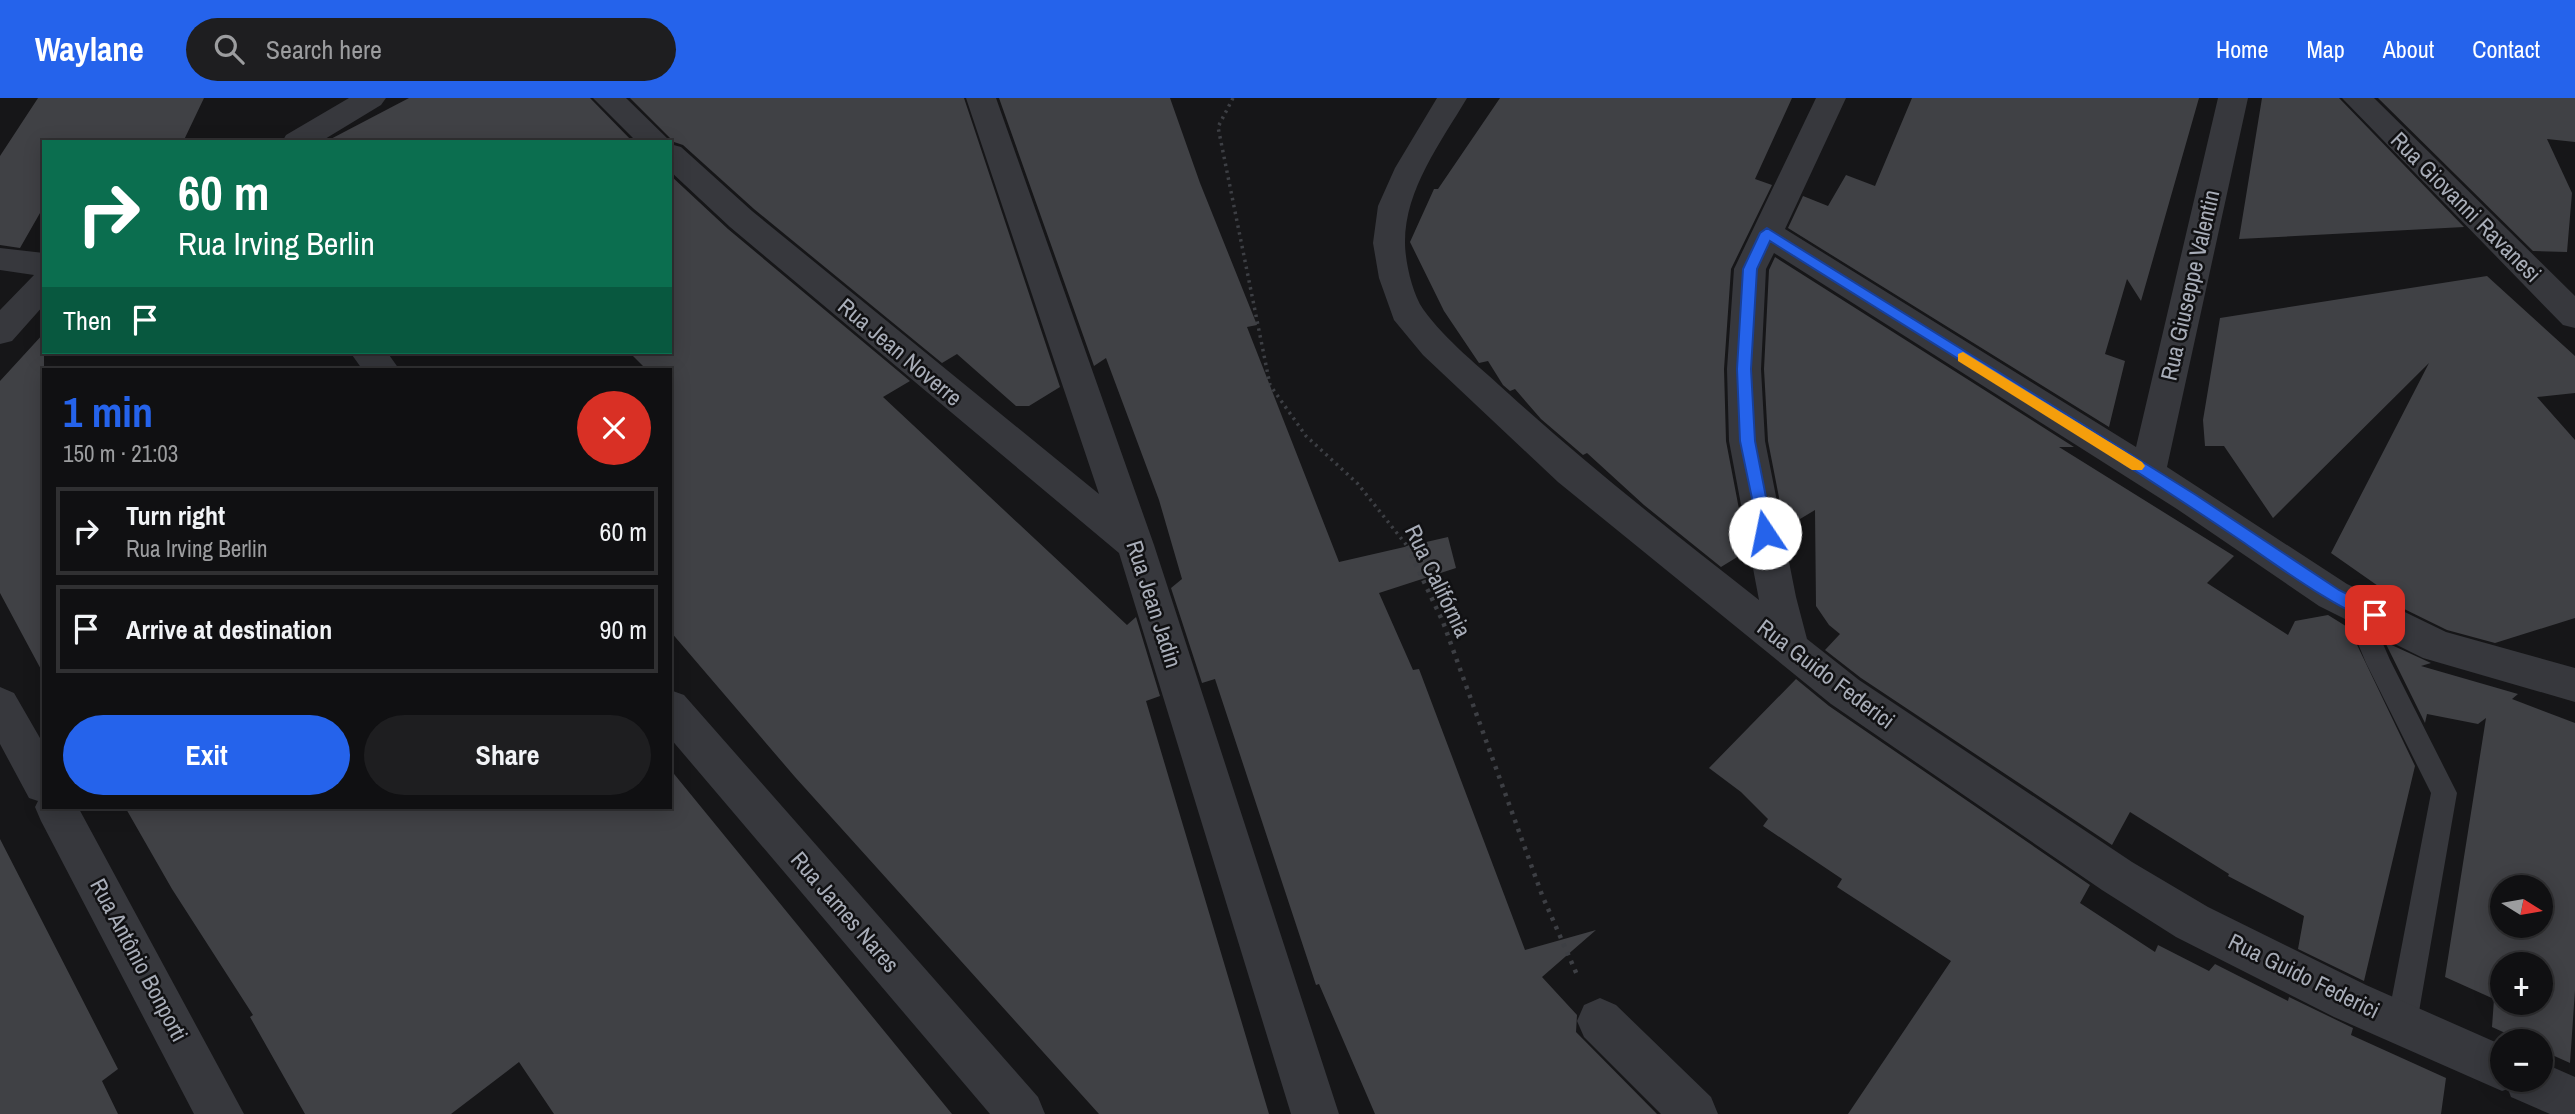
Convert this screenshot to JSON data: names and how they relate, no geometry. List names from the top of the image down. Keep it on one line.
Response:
{"streets":{"street":["Rua Giovanni Ravanesi","Rua Giuseppe Valentin","Rua Jean Noverre","Rua Jean Jadin","Rua Guido Federici","Rua James Nares","Rua Antônio Bonporti"],"path":["Rua Califórnia"]},"crossings":[["Rua Jean Noverre","Rua Jean Jadin"]],"north":"right","page":{"header":"Waylane","search":"Search here","nav":["Home","Map","About","Contact"],"turn":["60 m","Rua Irving Berlin"],"then":"Then","heading":["1 min","150 m · 21:03"],"list":[{"name":"Turn right","note":"Rua Irving Berlin","value":"60 m"},{"name":"Arrive at destination","value":"90 m"}],"buttons":["Exit","Share"],"map_buttons":["+","−"]}}
